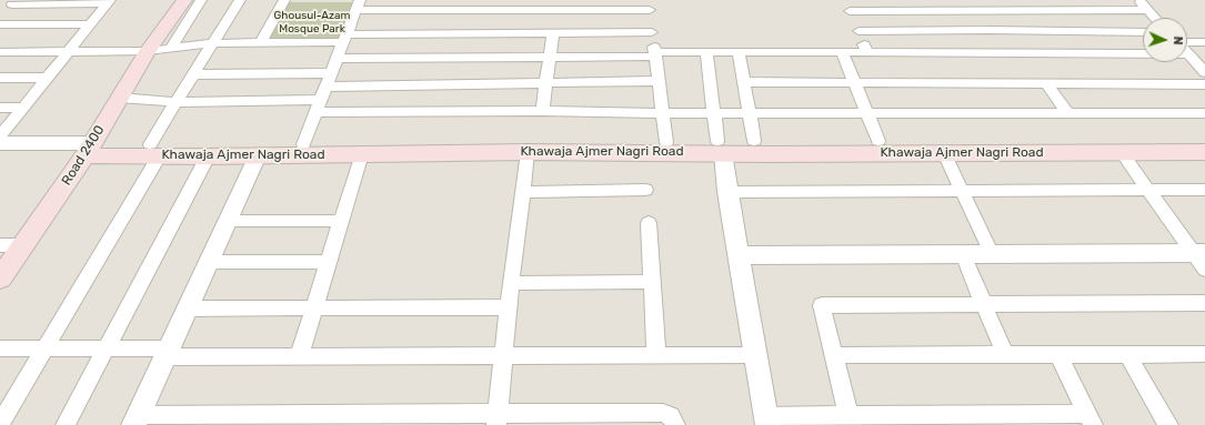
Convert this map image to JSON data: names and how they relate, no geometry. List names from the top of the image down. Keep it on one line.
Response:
{"streets":{"main road":["Khawaja Ajmer Nagri Road","Road 2400"]},"crossings":[["Khawaja Ajmer Nagri Road","Road 2400"]],"parks":["Ghousul-Azam Mosque Park"],"north":"right"}
